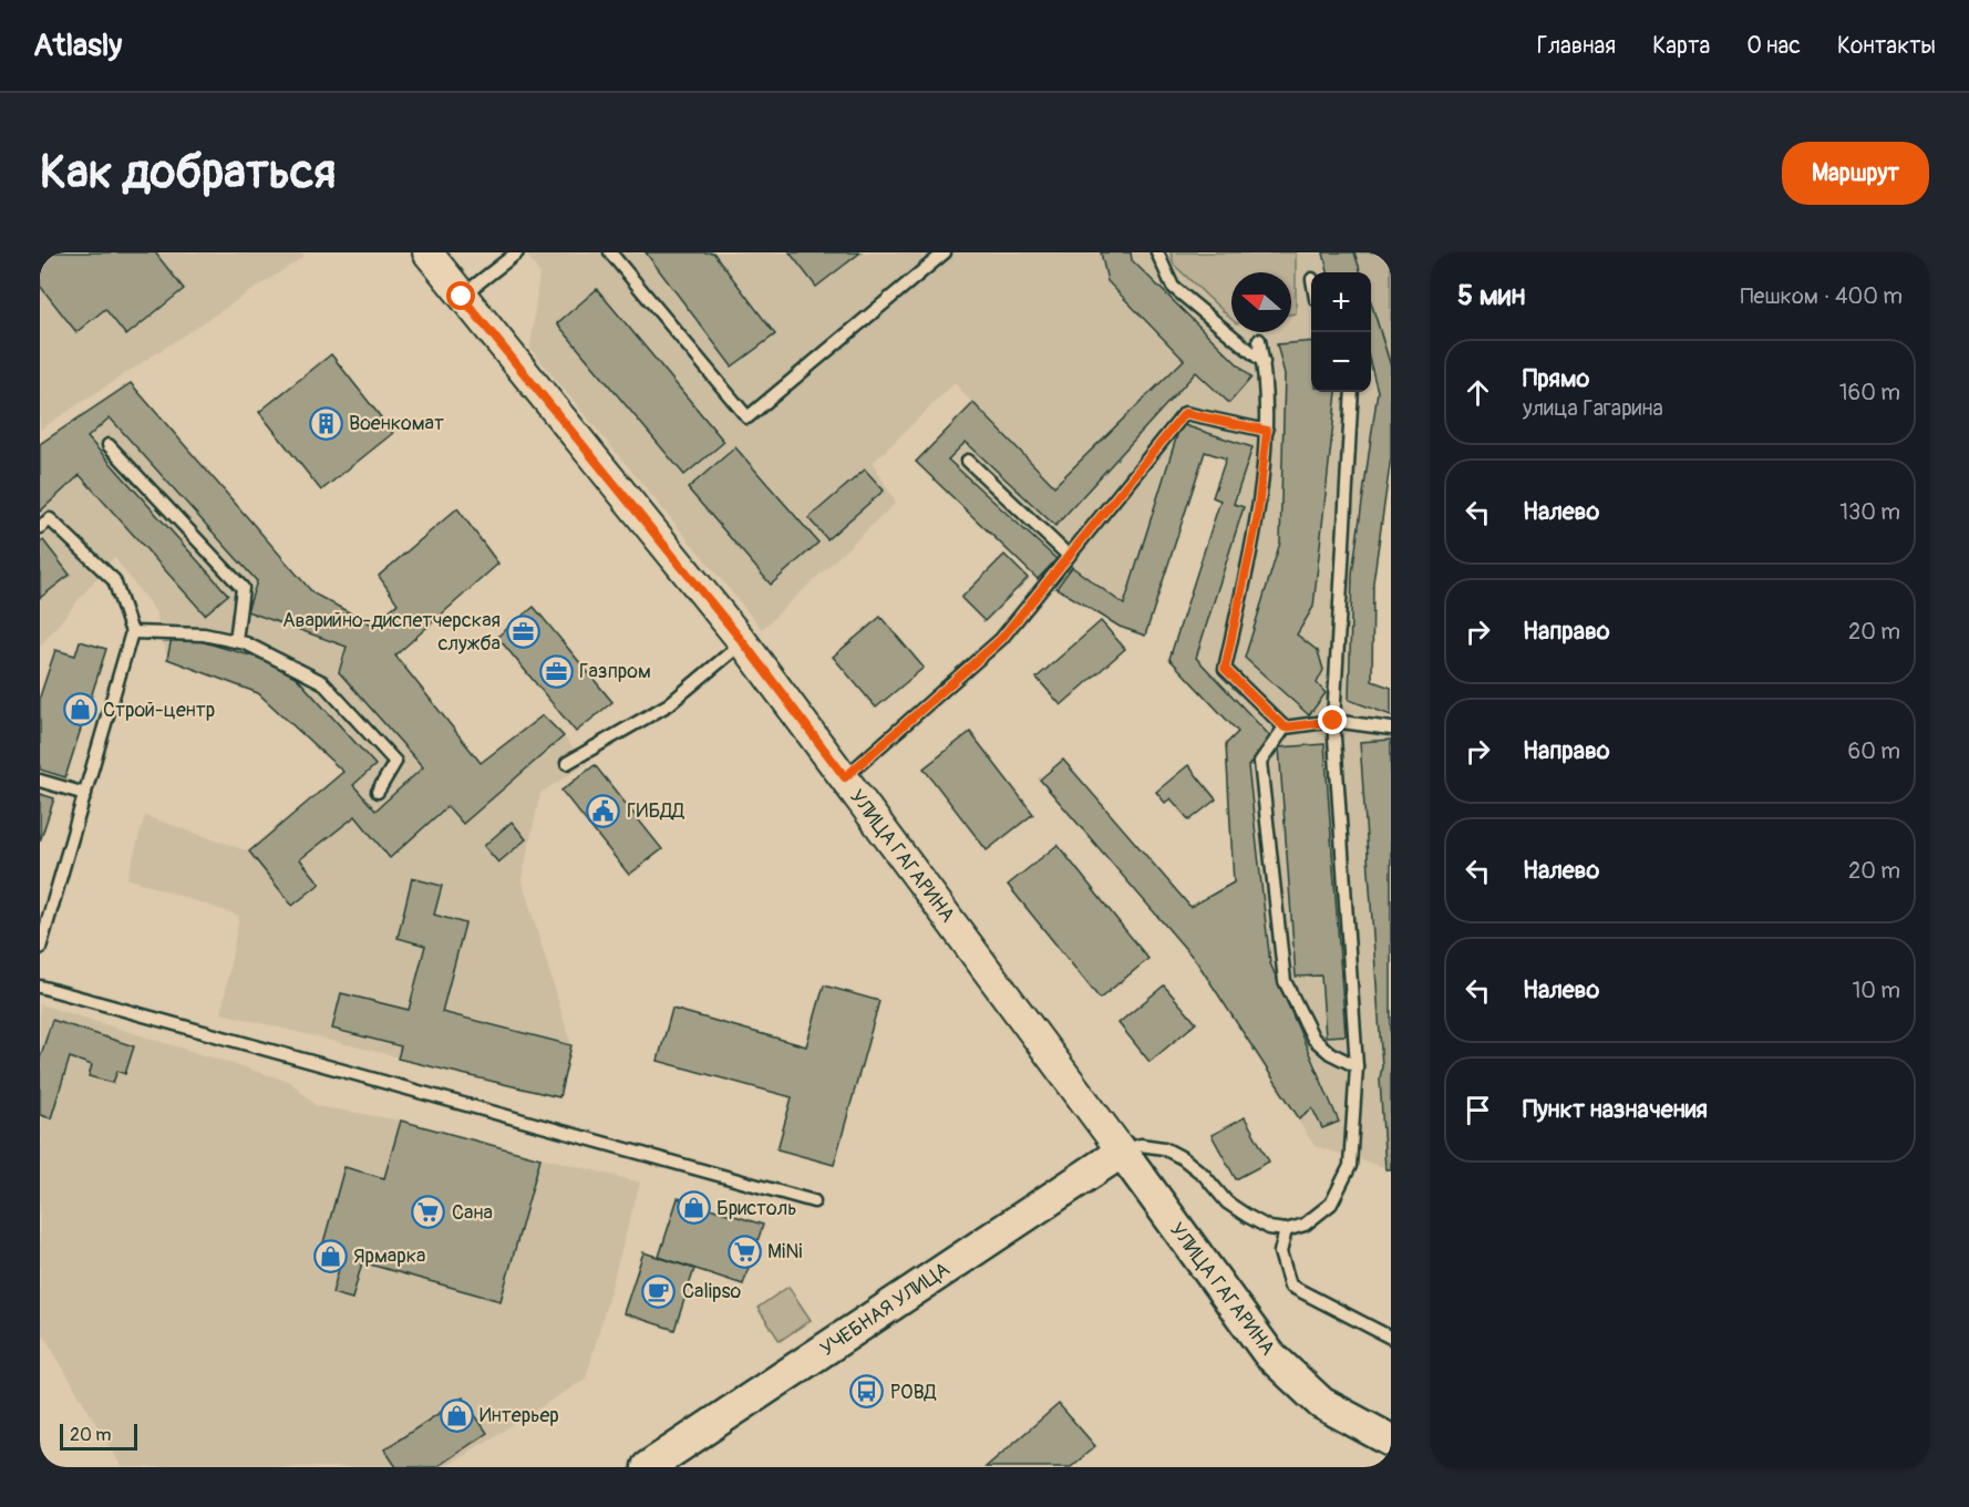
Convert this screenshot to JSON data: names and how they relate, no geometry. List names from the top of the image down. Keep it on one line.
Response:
{"streets":{"main road":["УЛИЦА ГАГАРИНА","УЧЕБНАЯ УЛИЦА"]},"crossings":[["УЛИЦА ГАГАРИНА","УЧЕБНАЯ УЛИЦА"]],"places":{"building":["Военкомат"],"office":["Аварийно-диспетчерская служба","Газпром"],"shop":["Строй-центр","Бристоль","Ярмарка","Интерьер"],"public building":["ГИБДД"],"supermarket":["Сана","MiNi"],"cafe":["Calipso"],"bus stop":["РОВД"]},"scale_bar":"20 m","north":"left","page":{"header":"Atlasly","nav":["Главная","Карта","О нас","Контакты"],"buttons":"Маршрут","title":"Как добраться","heading":["5 мин","Пешком · 400 m"],"map_buttons":["+","−"],"list":[["Прямо","улица Гагарина","160 m"],["Налево","130 m"],["Направо","20 m"],["Направо","60 m"],["Налево","20 m"],["Налево","10 m"],"Пункт назначения"],"scale":"20 m"}}
